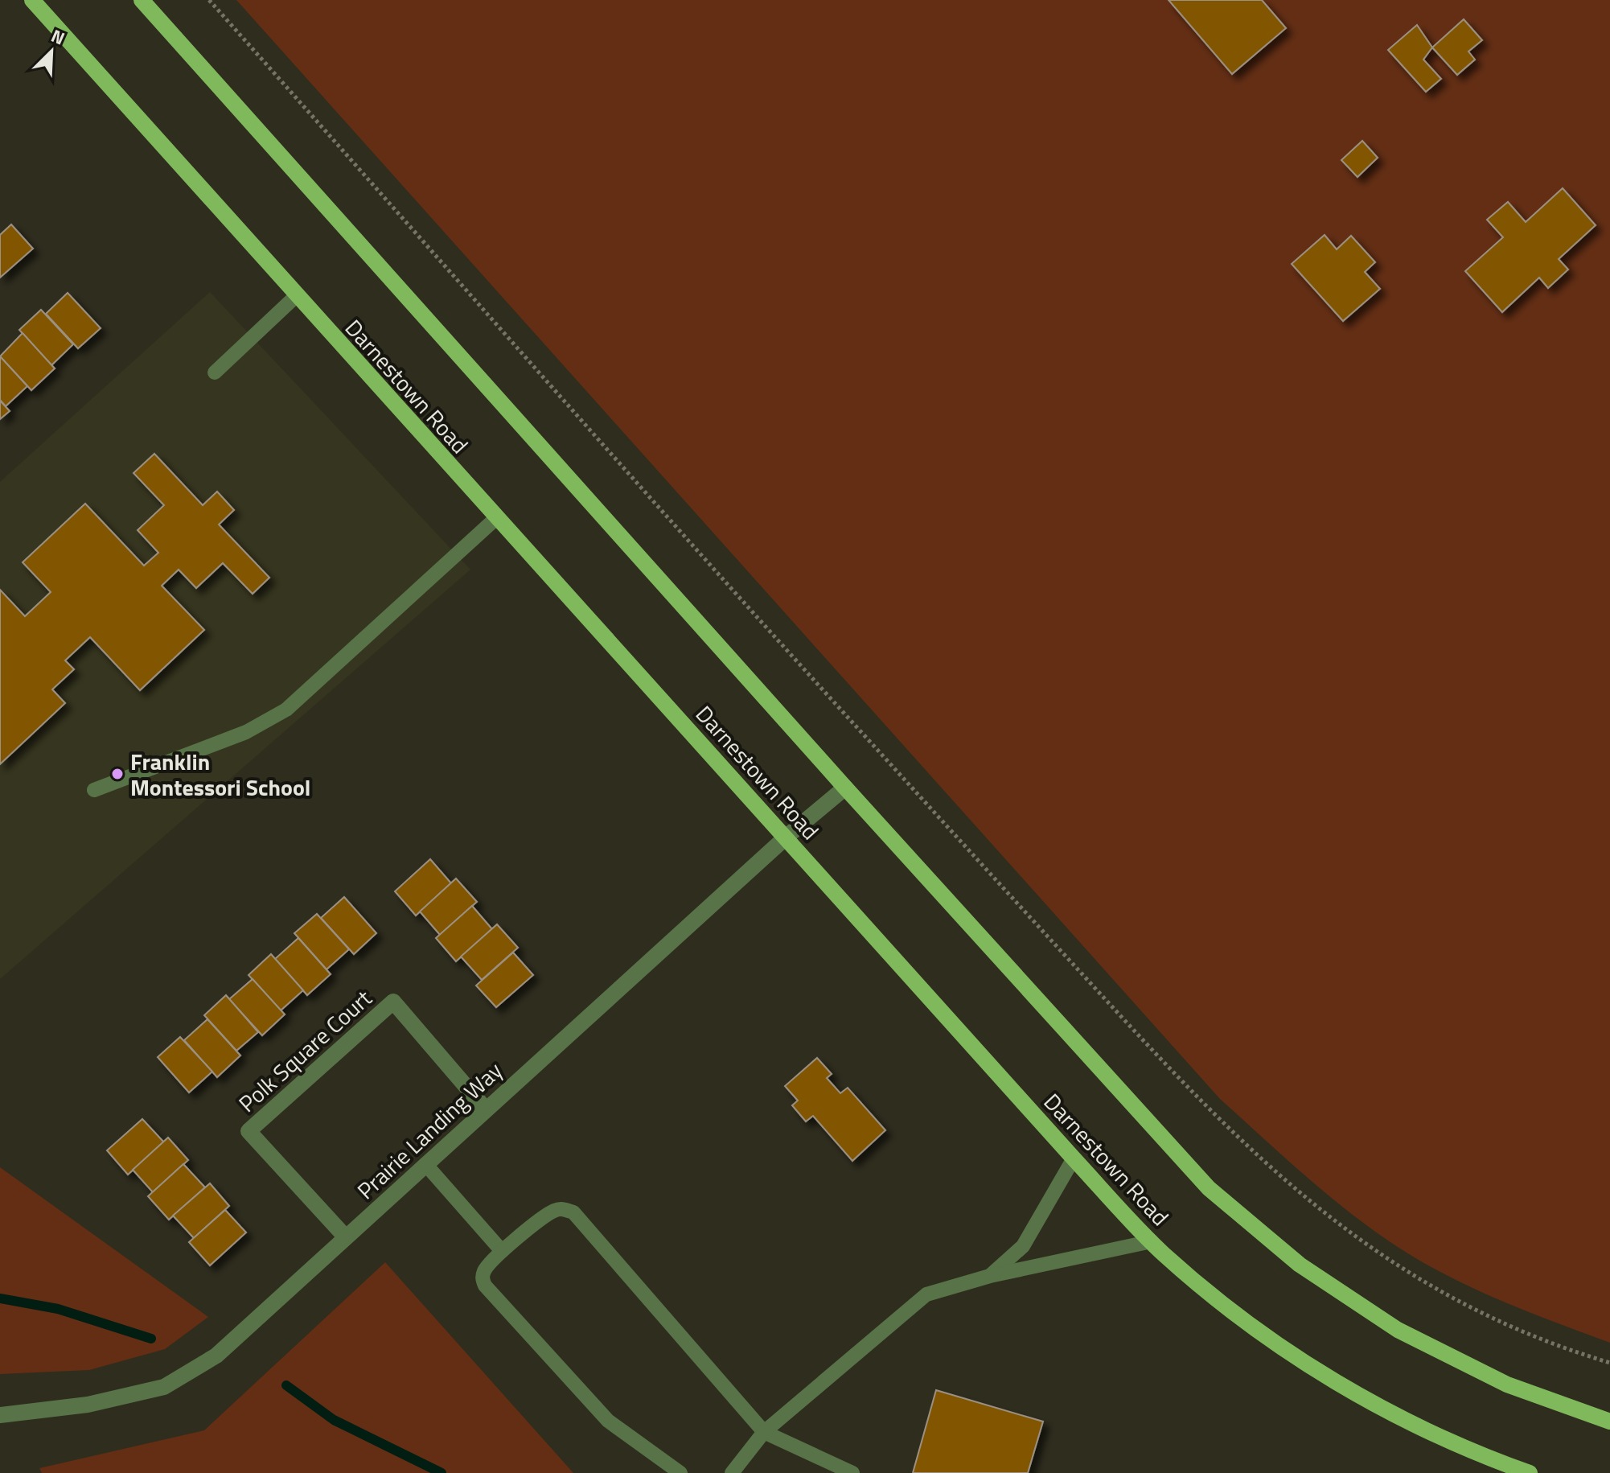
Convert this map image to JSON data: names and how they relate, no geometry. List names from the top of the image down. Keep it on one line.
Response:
{"streets":{"main road":["Darnestown Road"],"street":["Polk Square Court","Prairie Landing Way"]},"crossings":[["Darnestown Road","Prairie Landing Way"],["Polk Square Court","Prairie Landing Way"]],"places":["Franklin Montessori School"],"north":"top right"}
